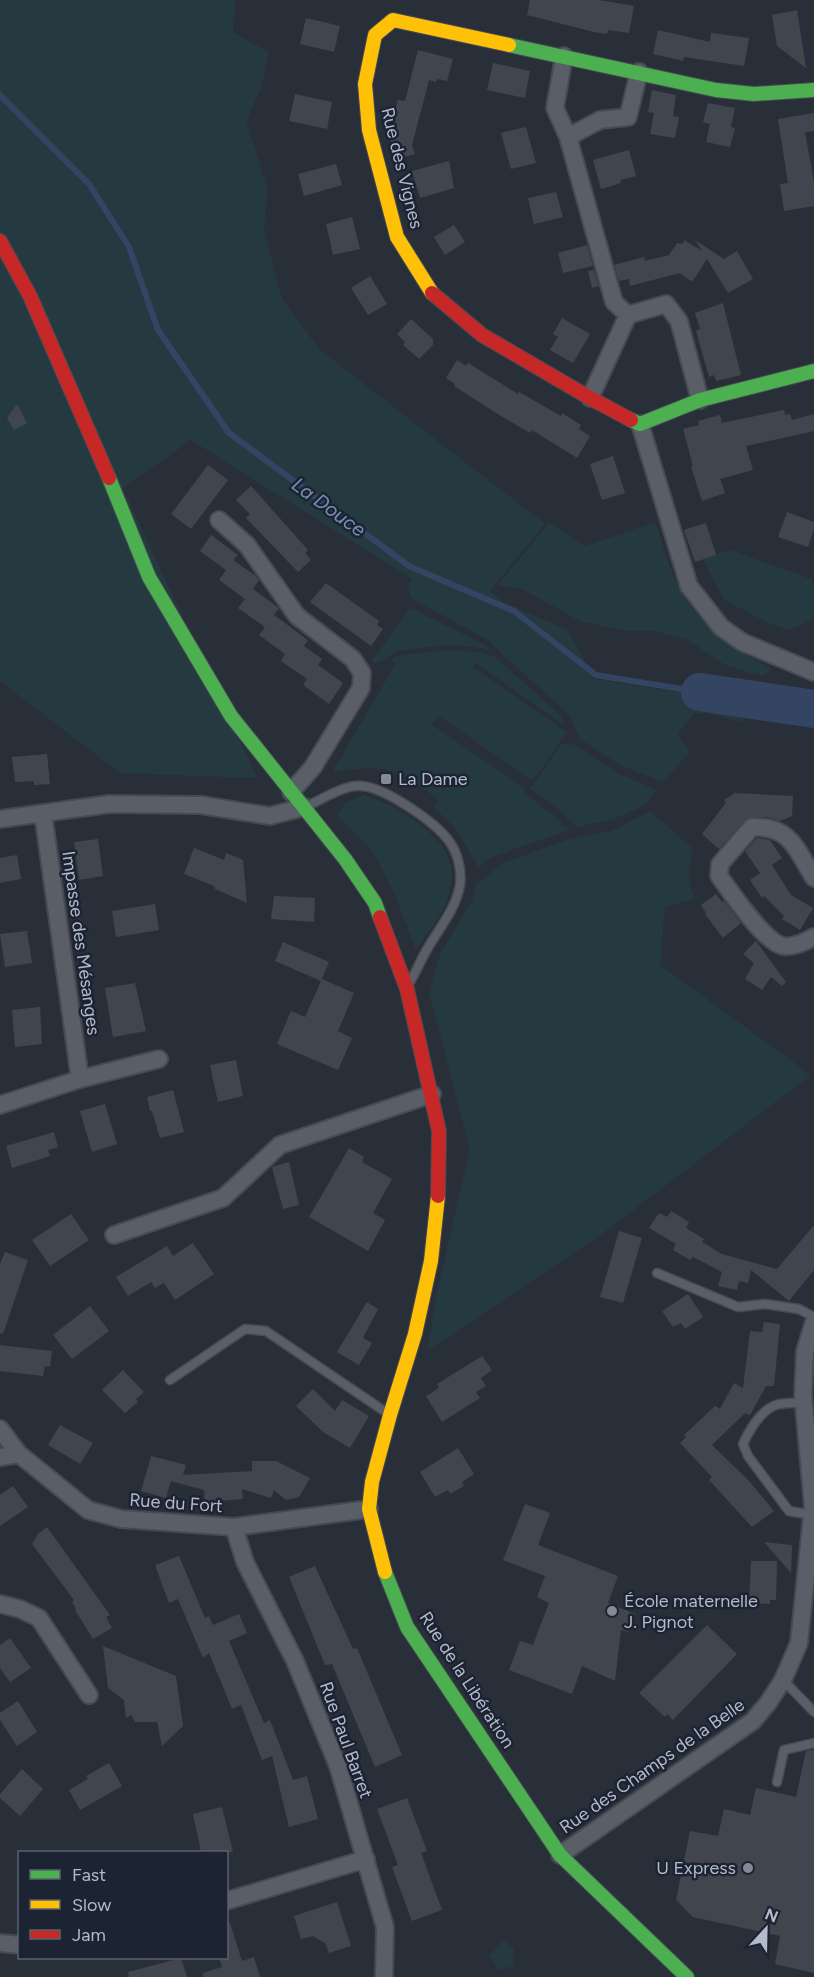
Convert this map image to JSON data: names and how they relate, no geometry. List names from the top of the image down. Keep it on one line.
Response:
{"streets":{"street":["Rue des Vignes","Impasse des Mésanges","Rue du Fort","Rue de la Libération","Rue Paul Barret","Rue des Champs de la Belle"]},"crossings":[["Rue du Fort","Rue de la Libération"],["Rue du Fort","Rue Paul Barret"],["Rue de la Libération","Rue des Champs de la Belle"]],"water":["La Douce"],"places":{"transit":["La Dame"],"other":["École maternelle J. Pignot","U Express"]},"legend":["Fast","Slow","Jam"],"north":"top"}
